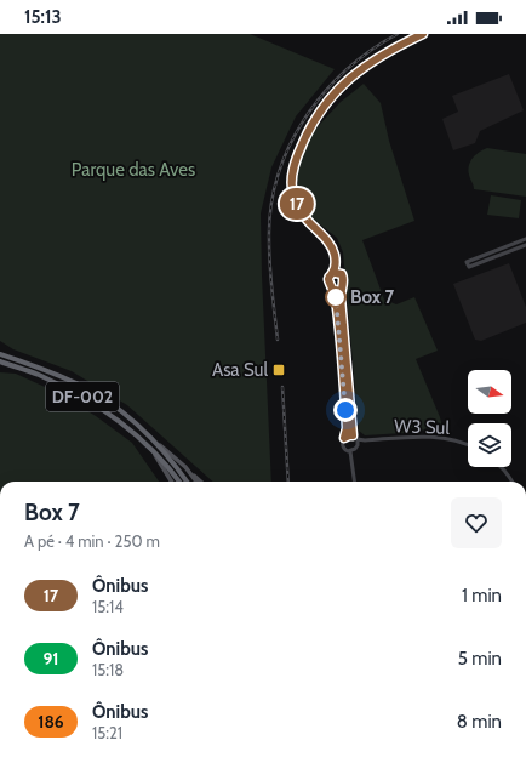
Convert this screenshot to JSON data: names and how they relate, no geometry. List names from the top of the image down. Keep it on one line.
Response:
{"streets":{"highway":["DF-002"],"street":["W3 Sul"]},"parks":["Parque das Aves"],"places":{"other":["Box 7"],"transit":["Asa Sul"]},"lines":["bus line 17"],"north":"right","page":{"status":"15:13","on_map":"17","heading":["Box 7","A pé · 4 min · 250 m"],"list":[{"mark":"17","name":"Ônibus","note":"15:14","value":"1 min"},{"mark":"91","name":"Ônibus","note":"15:18","value":"5 min"},{"mark":"186","name":"Ônibus","note":"15:21","value":"8 min"}]}}
